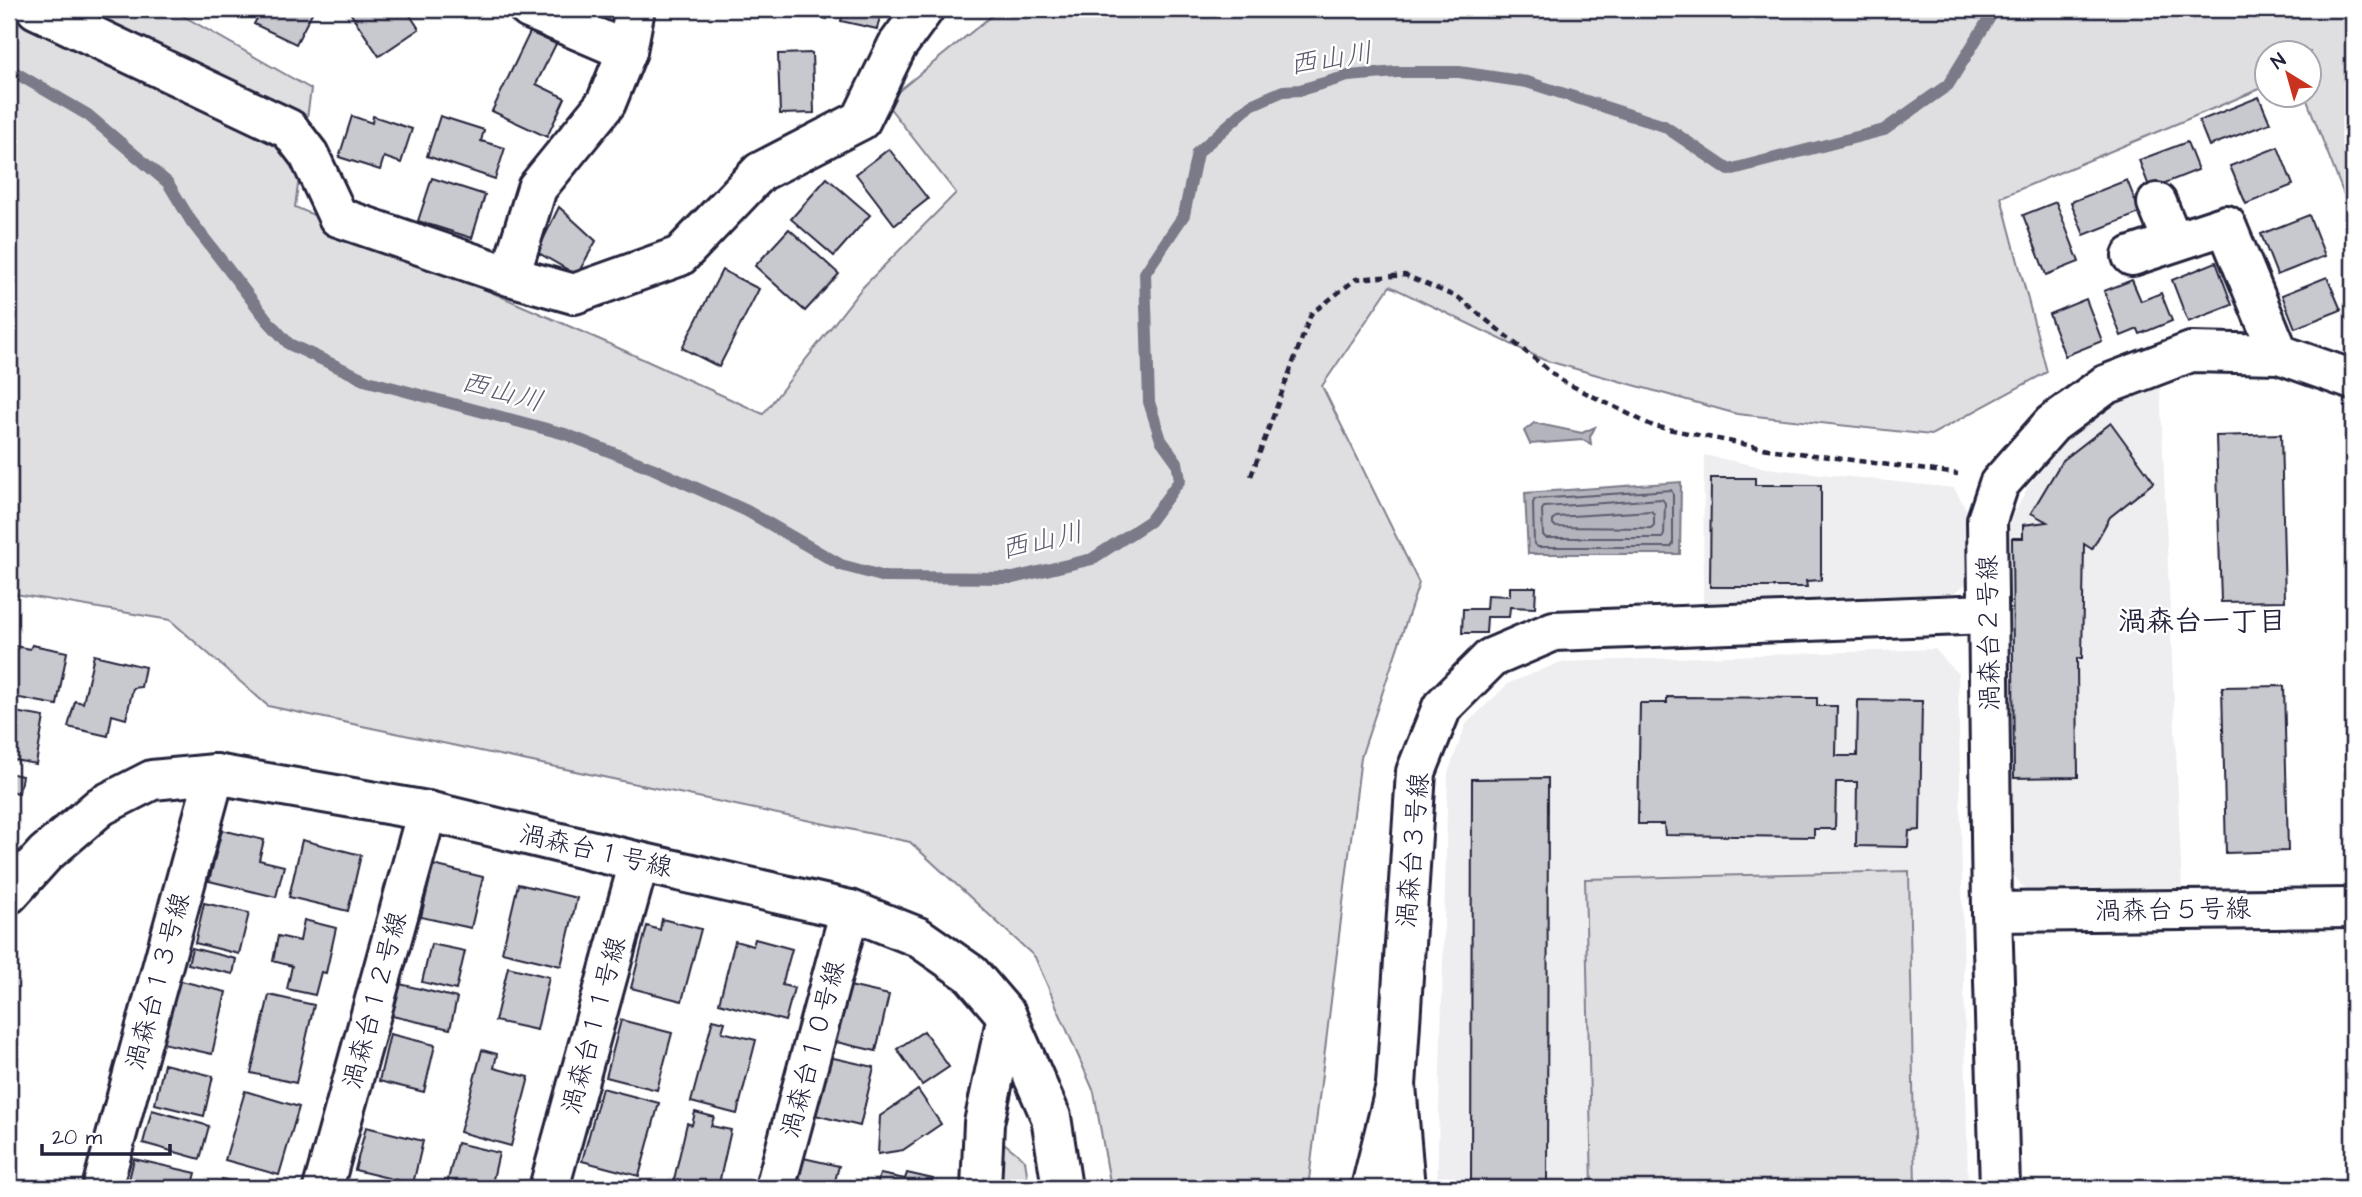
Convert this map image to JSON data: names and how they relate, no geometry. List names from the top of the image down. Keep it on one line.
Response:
{"streets":{"street":["渦森台２号線","渦森台３号線","渦森台１号線","渦森台５号線","渦森台１３号線","渦森台１２号線","渦森台１１号線","渦森台１０号線"]},"crossings":[["渦森台２号線","渦森台３号線"],["渦森台２号線","渦森台５号線"],["渦森台１号線","渦森台１３号線"],["渦森台１号線","渦森台１２号線"],["渦森台１号線","渦森台１１号線"],["渦森台１号線","渦森台１０号線"]],"districts":["渦森台一丁目"],"water":["西山川"],"scale_bar":"20 m","north":"top left"}
